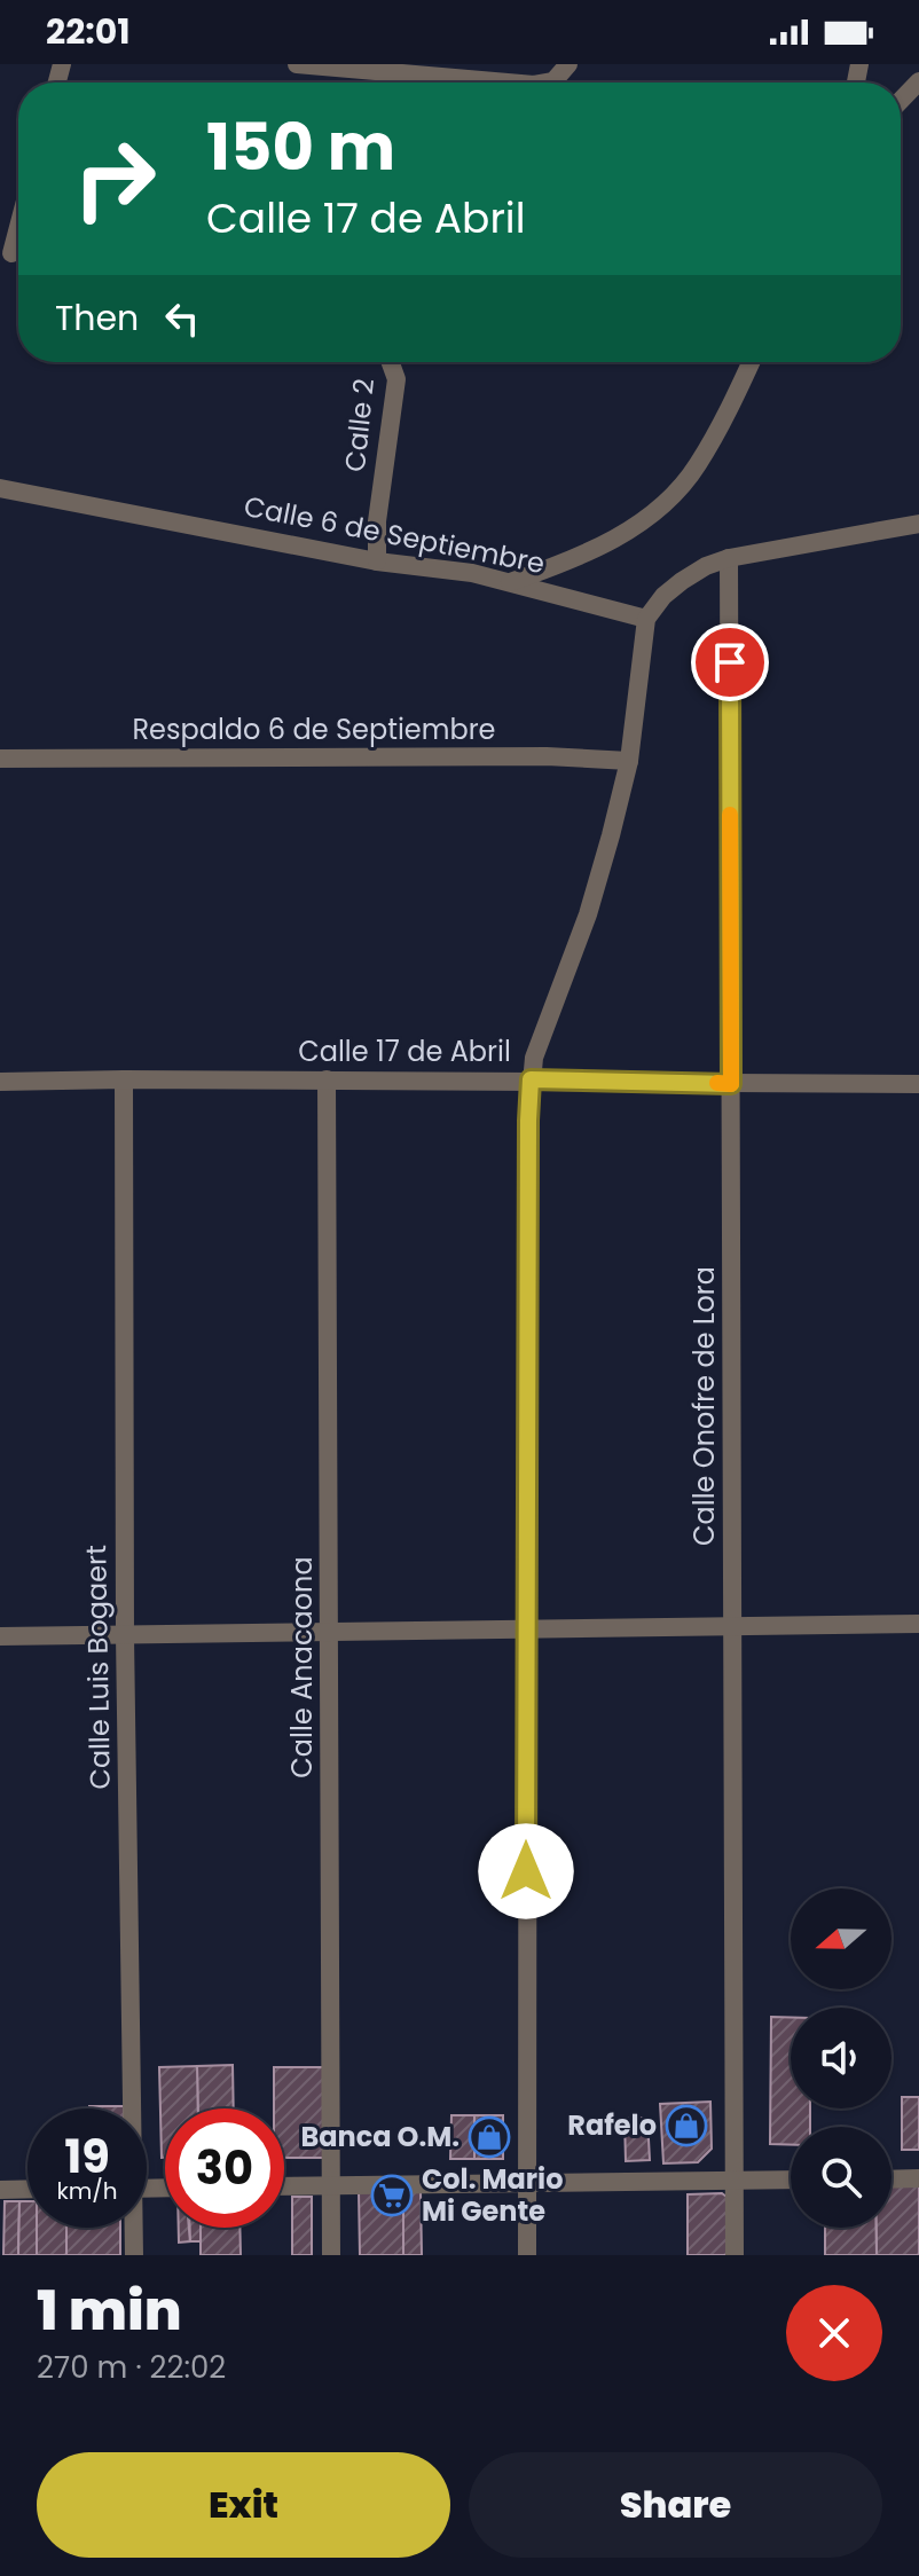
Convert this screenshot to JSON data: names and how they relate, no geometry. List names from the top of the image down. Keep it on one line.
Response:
{"streets":{"street":["Calle 2","Calle 6 de Septiembre","Respaldo 6 de Septiembre","Calle 17 de Abril","Calle Onofre de Lora","Calle Luis Bogaert","Calle Anacaona"]},"crossings":[["Calle 2","Calle 6 de Septiembre"],["Calle 17 de Abril","Calle Onofre de Lora"],["Calle 17 de Abril","Calle Luis Bogaert"],["Calle 17 de Abril","Calle Anacaona"]],"places":{"shop":["Rafelo","Banca O.M."],"supermarket":["Col. Mario Mi Gente"]},"north":"left","page":{"status":"22:01","turn":["150 m","Calle 17 de Abril"],"then":"Then","speed":"19 km/h","limit":"30","heading":["1 min","270 m · 22:02"],"buttons":["Exit","Share"]}}
